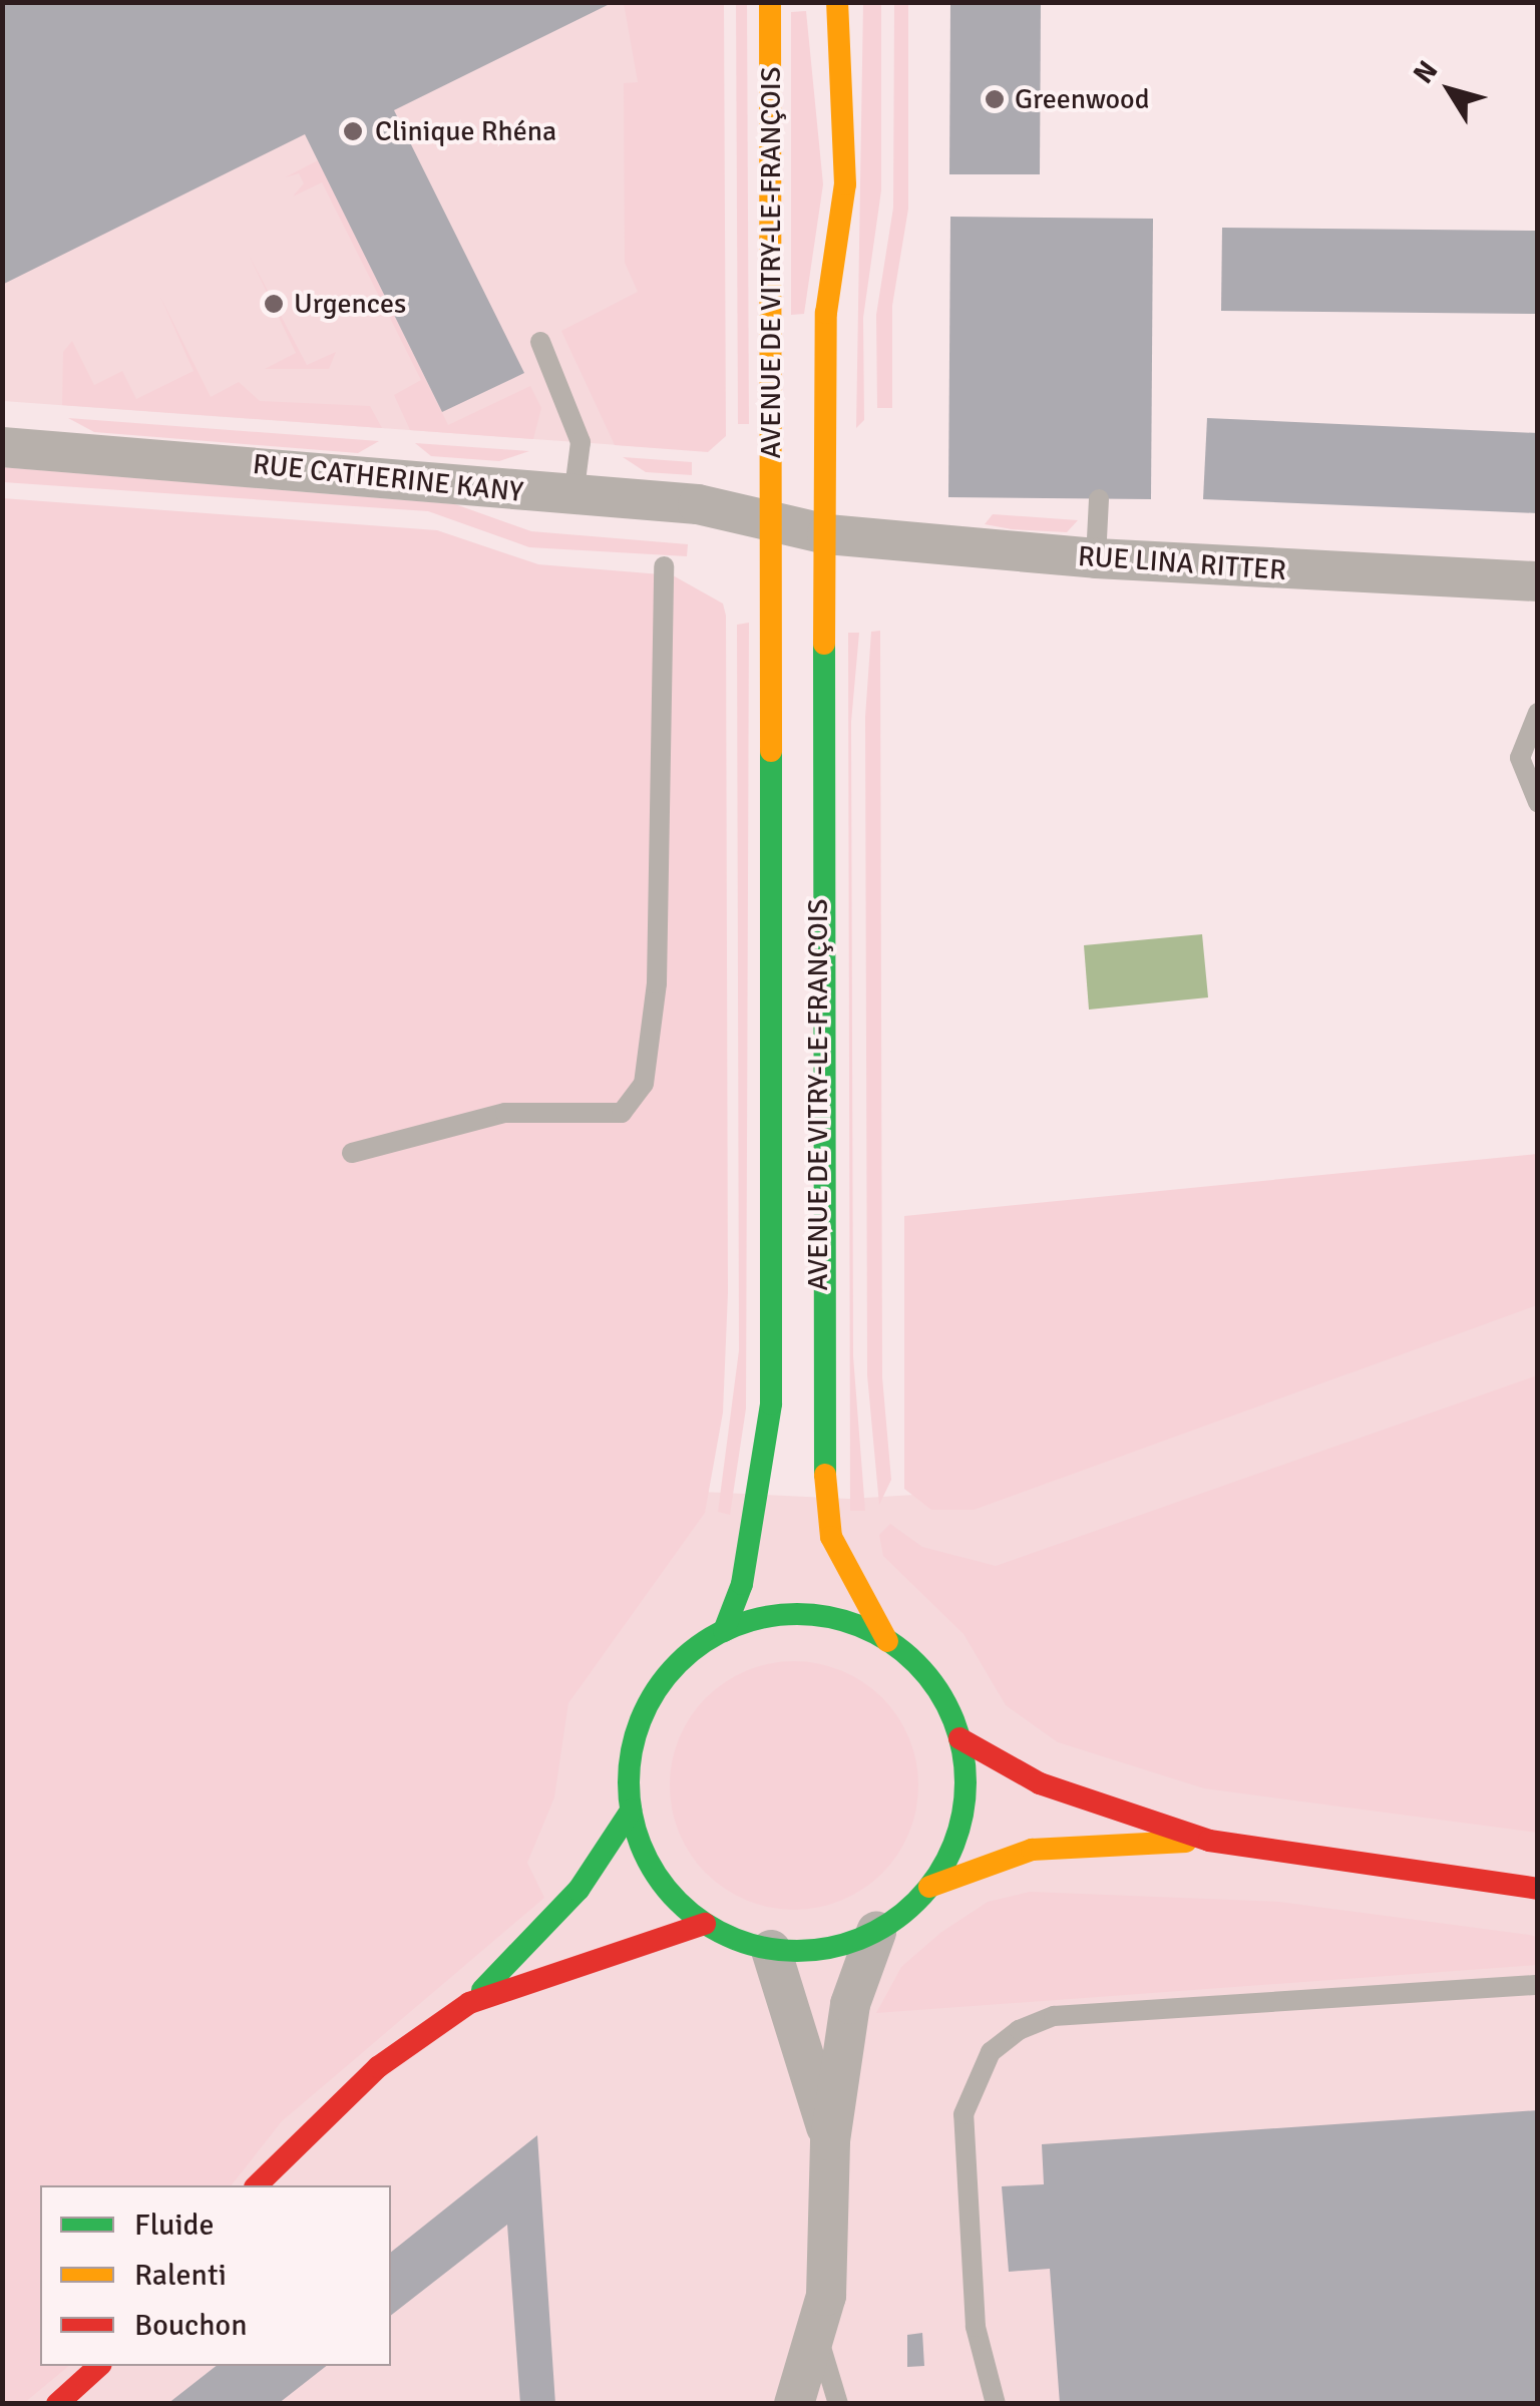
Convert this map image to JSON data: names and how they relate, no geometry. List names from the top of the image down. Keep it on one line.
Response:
{"streets":{"main road":["AVENUE DE VITRY-LE-FRANÇOIS"],"street":["RUE CATHERINE KANY","RUE LINA RITTER"]},"crossings":[["AVENUE DE VITRY-LE-FRANÇOIS","RUE CATHERINE KANY"],["AVENUE DE VITRY-LE-FRANÇOIS","RUE LINA RITTER"]],"places":["Greenwood","Clinique Rhéna","Urgences"],"legend":["Fluide","Ralenti","Bouchon"],"north":"top left"}
